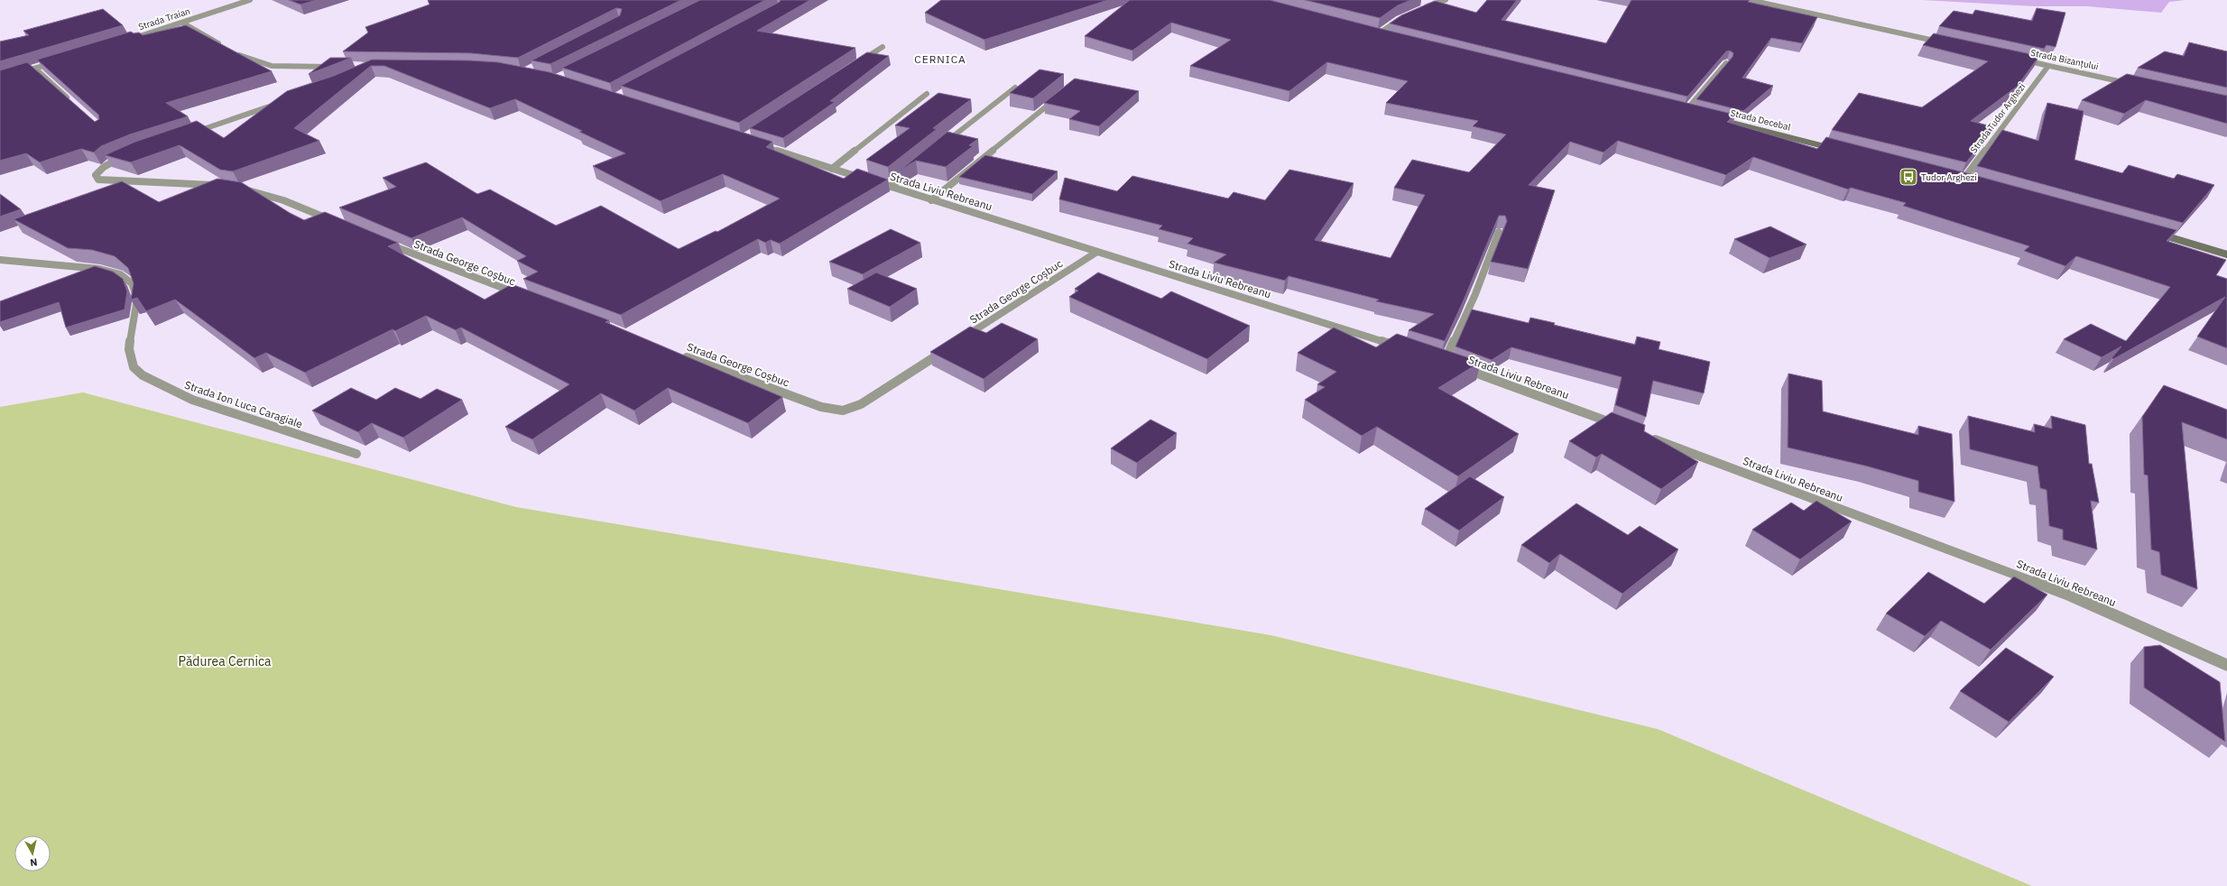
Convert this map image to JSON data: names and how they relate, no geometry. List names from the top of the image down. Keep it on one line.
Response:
{"streets":{"main road":["Strada Decebal"],"street":["Strada Traian","Strada Bizanțului","Strada Tudor Arghezi","Strada Liviu Rebreanu","Strada George Coșbuc","Strada Ion Luca Caragiale"]},"crossings":[["Strada Bizanțului","Strada Tudor Arghezi"],["Strada Liviu Rebreanu","Strada George Coșbuc"]],"districts":["CERNICA"],"parks":["Pădurea Cernica"],"places":{"bus stop":["Tudor Arghezi"]},"north":"bottom"}
